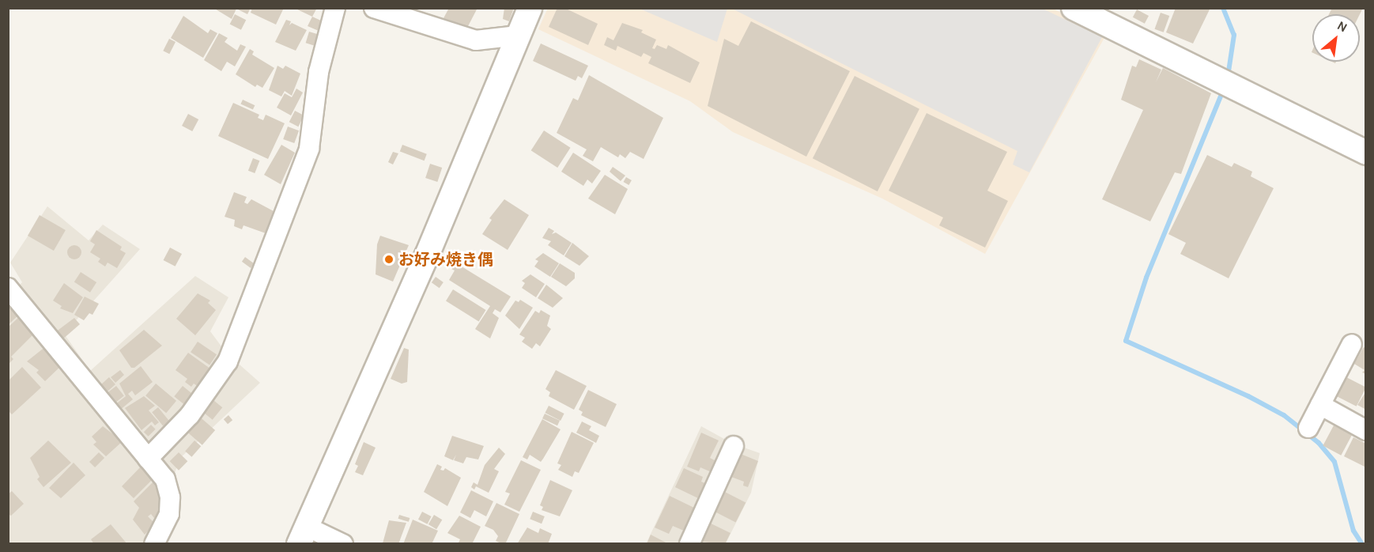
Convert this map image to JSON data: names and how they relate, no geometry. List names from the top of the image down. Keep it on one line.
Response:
{"places":["お好み焼き偶"],"north":"top right"}
